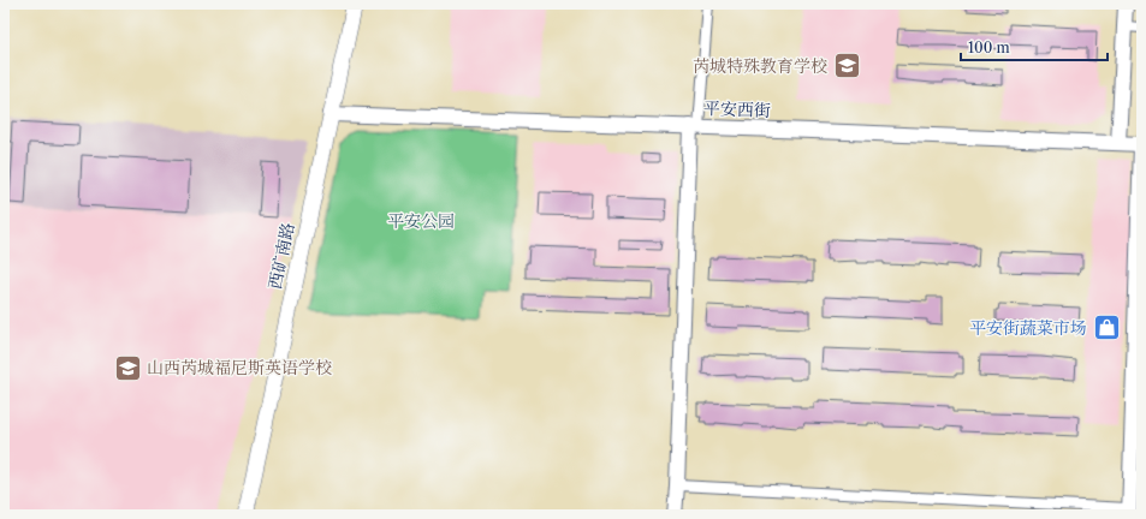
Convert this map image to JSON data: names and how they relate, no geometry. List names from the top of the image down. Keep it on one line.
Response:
{"streets":{"main road":["西矿南路"],"street":["平安西街"]},"crossings":[["平安西街","西矿南路"]],"parks":["平安公园"],"places":{"school or university":["芮城特殊教育学校","山西芮城福尼斯英语学校"],"shop":["平安街蔬菜市场"]},"scale_bar":"100 m"}
